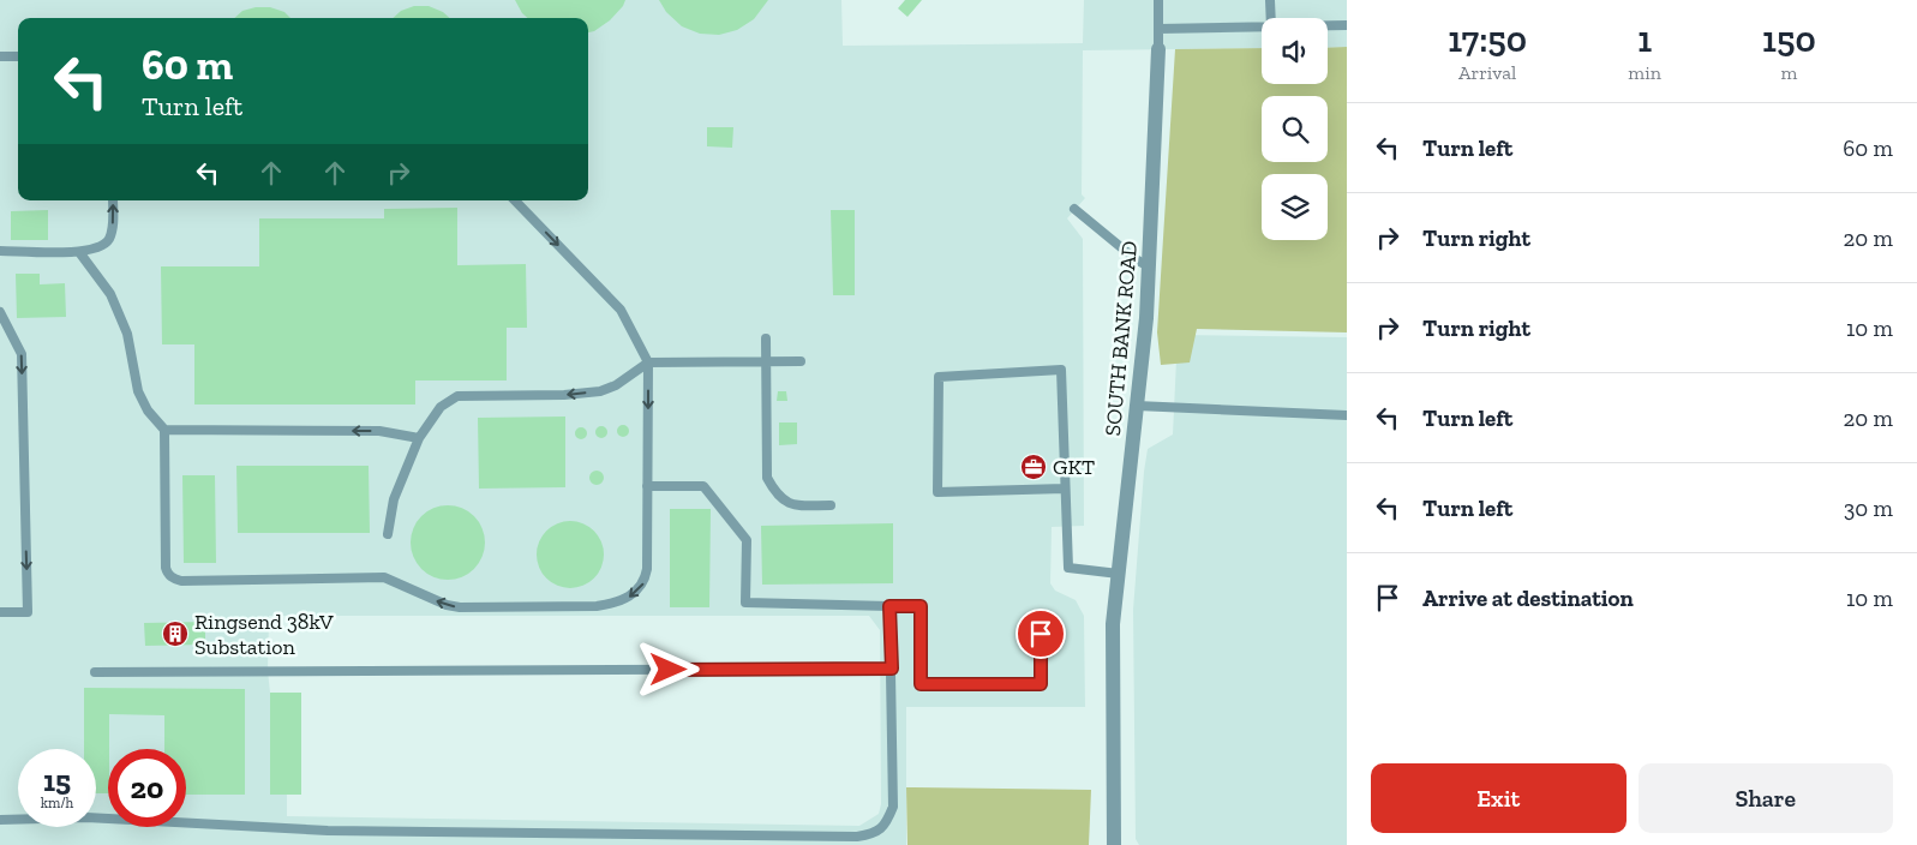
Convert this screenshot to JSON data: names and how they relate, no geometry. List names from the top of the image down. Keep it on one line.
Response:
{"streets":{"street":["SOUTH BANK ROAD"]},"places":{"office":["GKT"],"building":["Ringsend 38kV Substation"]},"page":{"eta":["17:50","Arrival","1","min","150","m"],"turn":["60 m","Turn left"],"list":[{"name":"Turn left","value":"60 m"},{"name":"Turn right","value":"20 m"},{"name":"Turn right","value":"10 m"},{"name":"Turn left","value":"20 m"},{"name":"Turn left","value":"30 m"},{"name":"Arrive at destination","value":"10 m"}],"speed":"15 km/h","limit":"20","buttons":["Exit","Share"]}}
